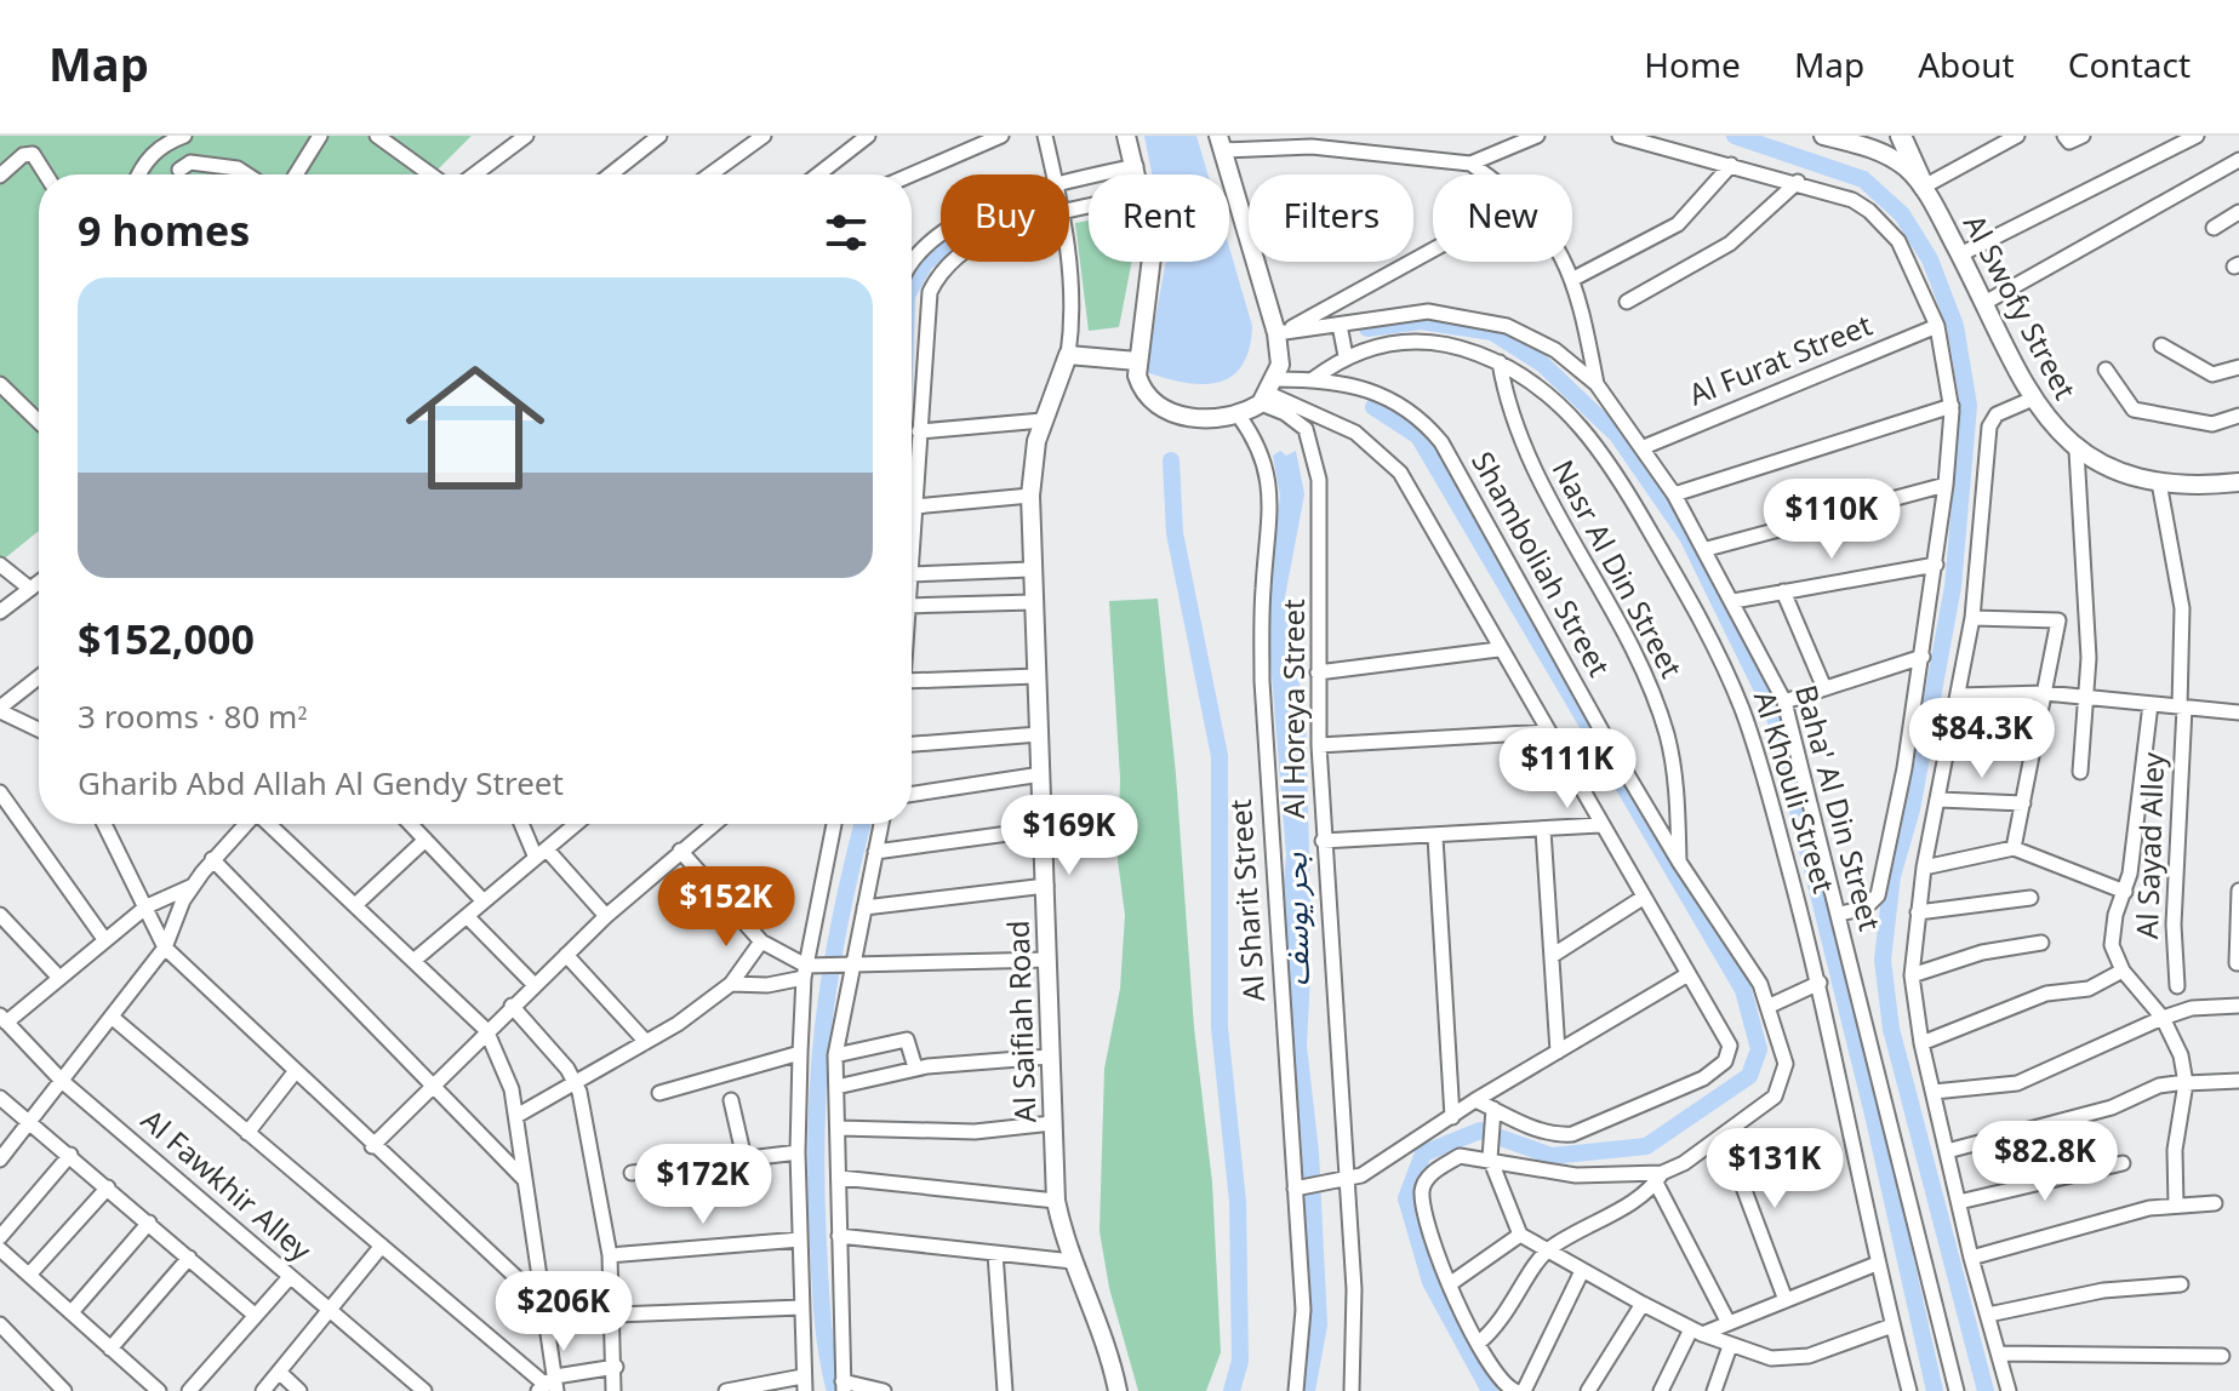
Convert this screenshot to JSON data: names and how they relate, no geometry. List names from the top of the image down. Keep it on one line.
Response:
{"streets":{"street":["Al Swofy Street","Al Furat Street","Shamboliah Street","Nasr Al Din Street","Al Horeya Street","Al Khouli Street","Baha' Al Din Street","Al Sayad Alley","Al Sharit Street","Al Saifiah Road","Al Fawkhir Alley"]},"crossings":[["Al Swofy Street","Al Sayad Alley"],["Al Furat Street","Baha' Al Din Street"],["Shamboliah Street","Nasr Al Din Street"],["Shamboliah Street","Al Horeya Street"],["Shamboliah Street","Al Khouli Street"],["Nasr Al Din Street","Al Khouli Street"]],"water":["بحر يوسف"],"page":{"header":"Map","nav":["Home","Map","About","Contact"],"chip":["Buy","Rent","Filters","New"],"heading":"9 homes","list":[{"name":"$152,000","note":"3 rooms · 80 m² · Gharib Abd Allah Al Gendy Street"}],"price":["$110K","$84.3K","$111K","$169K","$152K","$82.8K","$131K","$172K","$206K"]}}
